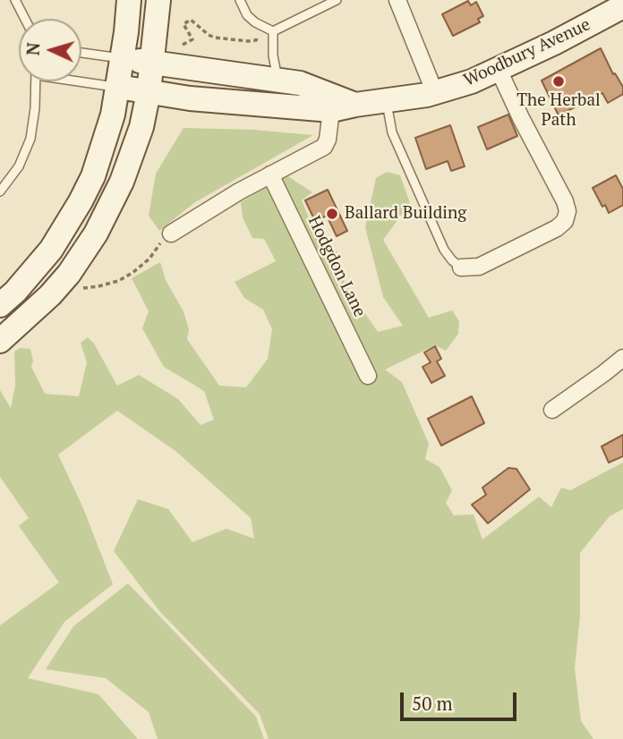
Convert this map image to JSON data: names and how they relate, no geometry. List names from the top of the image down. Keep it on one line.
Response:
{"streets":{"street":["Woodbury Avenue","Hodgdon Lane"]},"places":["The Herbal Path","Ballard Building"],"scale_bar":"50 m","north":"left"}
